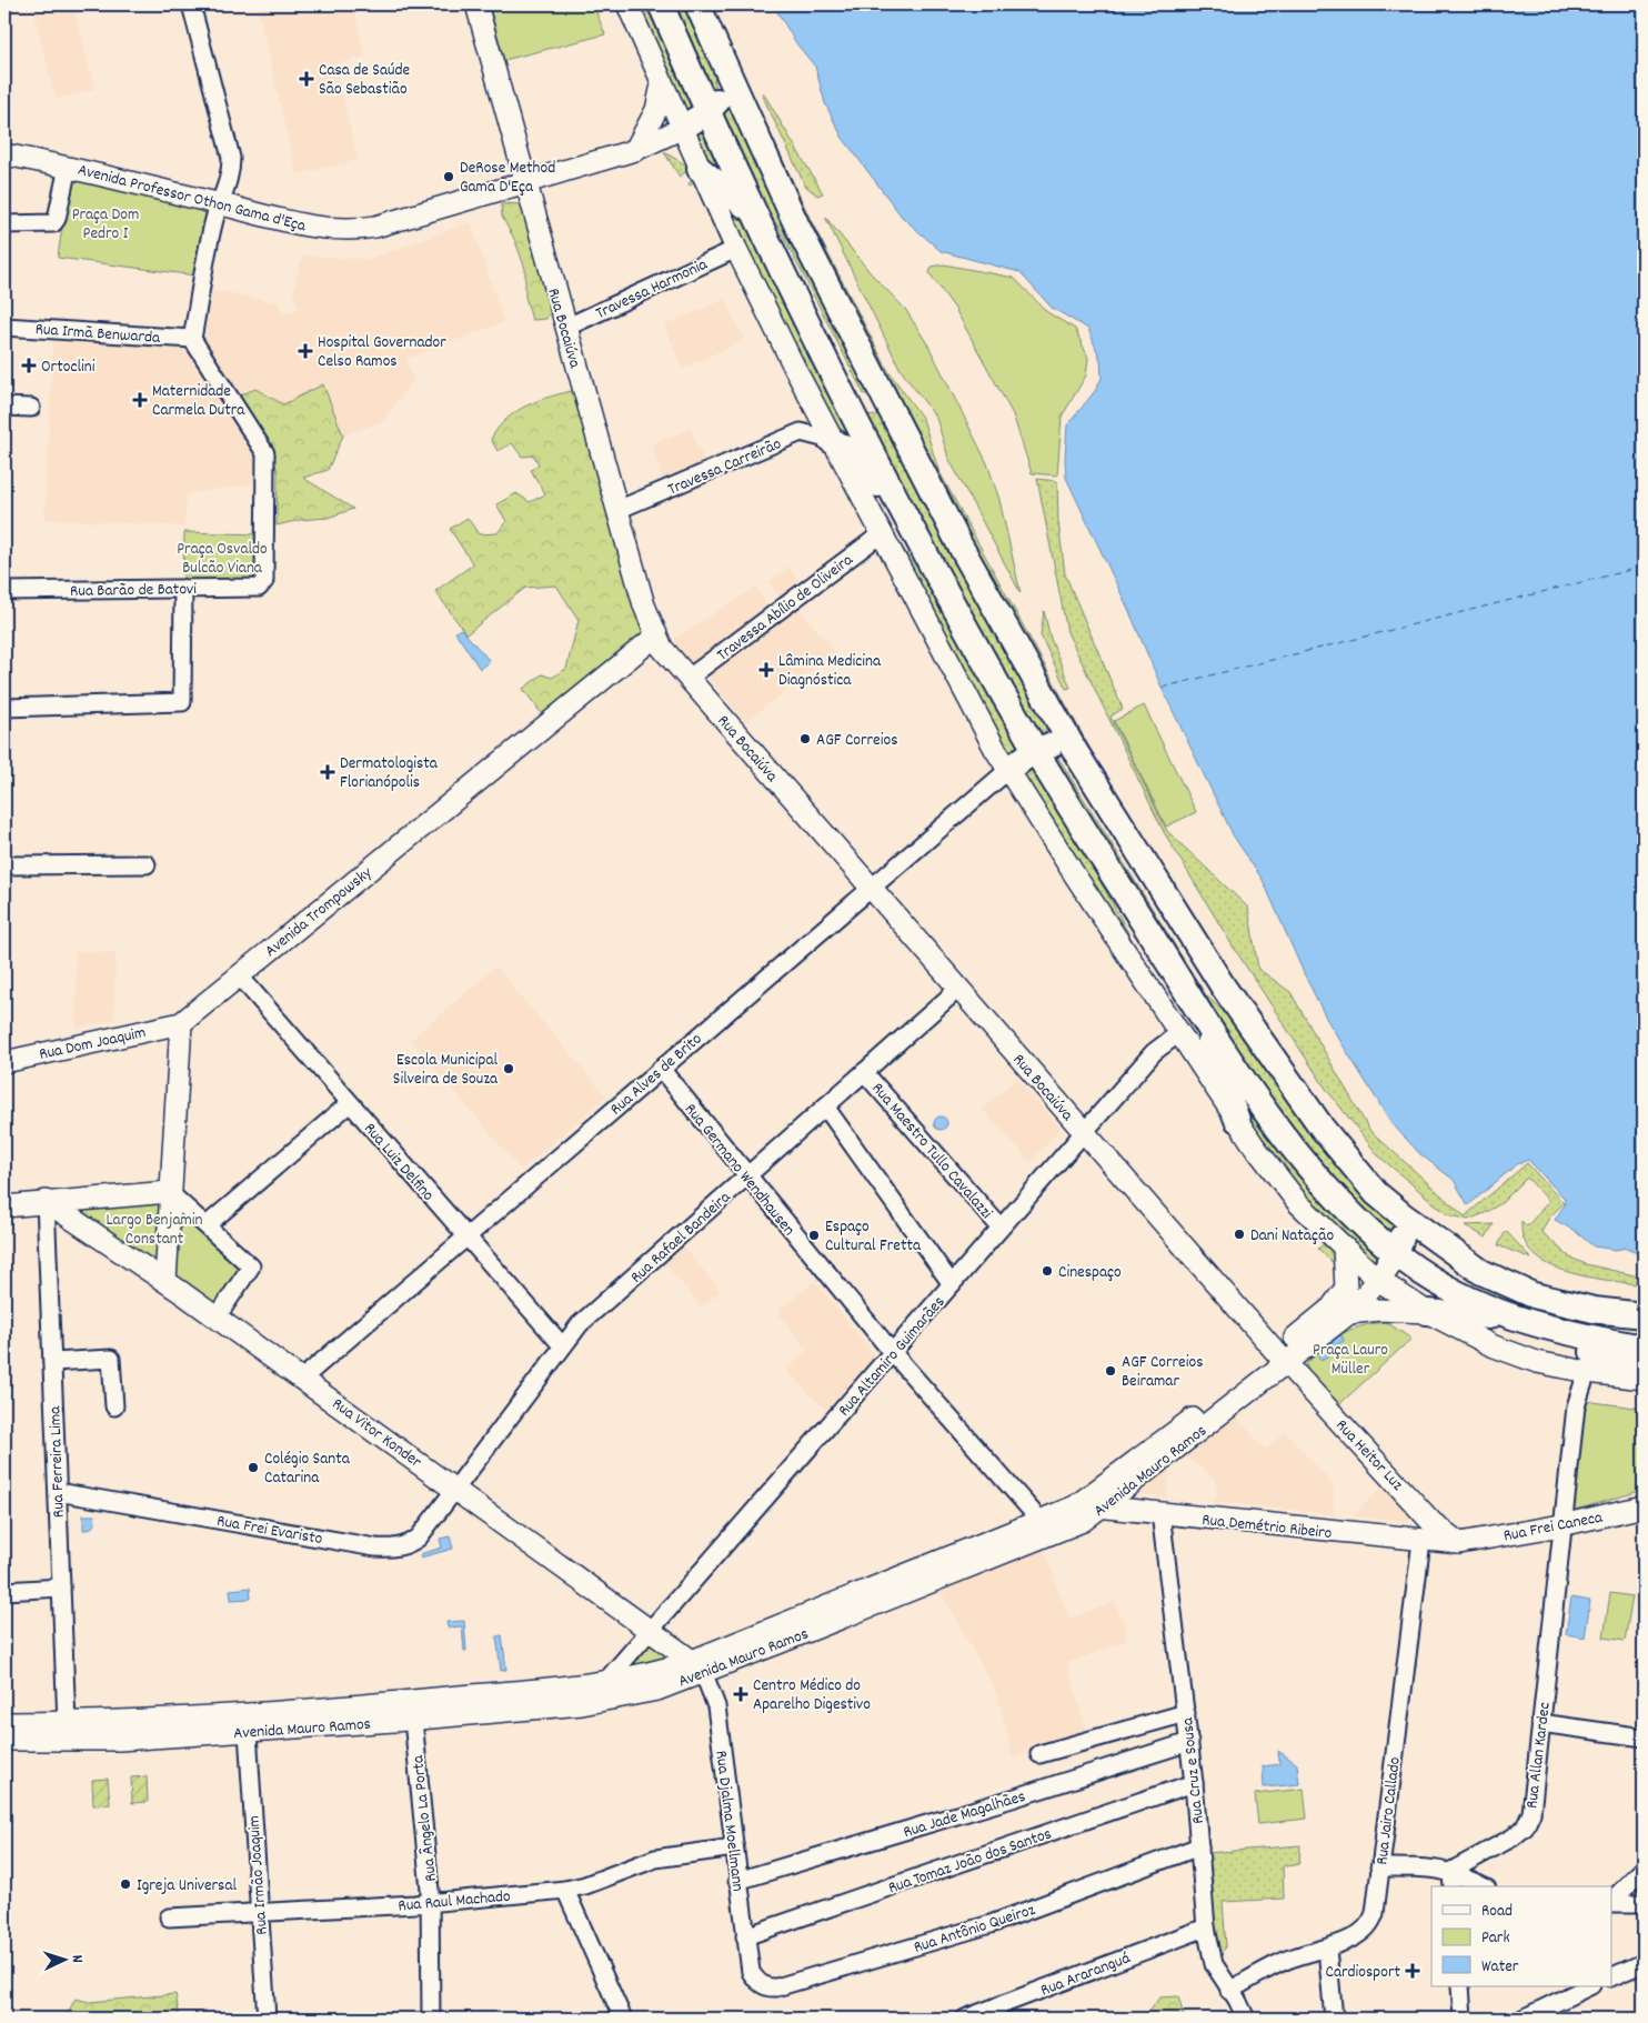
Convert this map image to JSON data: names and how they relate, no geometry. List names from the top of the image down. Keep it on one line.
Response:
{"streets":{"main road":["Avenida Professor Othon Gama d'Eça","Rua Bocaiúva","Avenida Trompowsky","Rua Dom Joaquim","Rua Vitor Konder","Rua Heitor Luz","Avenida Mauro Ramos","Rua Demétrio Ribeiro","Rua Frei Caneca"],"street":["Travessa Harmonia","Rua Irmã Benwarda","Travessa Carreirão","Rua Barão de Batovi","Travessa Abílio de Oliveira","Rua Alves de Brito","Rua Maestro Tullo Cavalazzi","Rua Luiz Delfino","Rua Germano Wendhausen","Rua Rafael Bandeira","Rua Altamiro Guimarães","Rua Ferreira Lima","Rua Frei Evaristo","Rua Allan Kardec","Rua Cruz e Sousa","Rua Jairo Callado","Rua Jade Magalhães","Rua Ângelo La Porta","Rua Djalma Moellmann","Rua Tomaz João dos Santos","Rua Irmão Joaquim","Rua Raul Machado","Rua Antônio Queiroz","Rua Araranguá"]},"crossings":[["Avenida Professor Othon Gama d'Eça","Rua Bocaiúva"],["Travessa Harmonia","Rua Bocaiúva"],["Rua Bocaiúva","Travessa Carreirão"],["Rua Bocaiúva","Travessa Abílio de Oliveira"],["Rua Bocaiúva","Avenida Trompowsky"],["Rua Bocaiúva","Rua Alves de Brito"],["Rua Bocaiúva","Rua Rafael Bandeira"],["Rua Bocaiúva","Rua Altamiro Guimarães"],["Rua Bocaiúva","Rua Heitor Luz"],["Rua Bocaiúva","Avenida Mauro Ramos"],["Rua Irmã Benwarda","Rua Barão de Batovi"],["Avenida Trompowsky","Rua Dom Joaquim"],["Avenida Trompowsky","Rua Luiz Delfino"],["Rua Alves de Brito","Rua Luiz Delfino"],["Rua Alves de Brito","Rua Germano Wendhausen"],["Rua Alves de Brito","Rua Vitor Konder"],["Rua Maestro Tullo Cavalazzi","Rua Rafael Bandeira"],["Rua Maestro Tullo Cavalazzi","Rua Altamiro Guimarães"],["Rua Luiz Delfino","Rua Rafael Bandeira"],["Rua Germano Wendhausen","Rua Rafael Bandeira"],["Rua Germano Wendhausen","Rua Altamiro Guimarães"],["Rua Germano Wendhausen","Avenida Mauro Ramos"],["Rua Rafael Bandeira","Rua Vitor Konder"],["Rua Rafael Bandeira","Rua Frei Evaristo"],["Rua Altamiro Guimarães","Rua Vitor Konder"],["Rua Altamiro Guimarães","Avenida Mauro Ramos"],["Rua Vitor Konder","Rua Ferreira Lima"],["Rua Vitor Konder","Avenida Mauro Ramos"],["Rua Vitor Konder","Rua Frei Evaristo"],["Rua Vitor Konder","Rua Djalma Moellmann"],["Rua Heitor Luz","Avenida Mauro Ramos"],["Rua Heitor Luz","Rua Demétrio Ribeiro"],["Rua Heitor Luz","Rua Frei Caneca"],["Rua Ferreira Lima","Avenida Mauro Ramos"],["Rua Ferreira Lima","Rua Frei Evaristo"],["Avenida Mauro Ramos","Rua Demétrio Ribeiro"],["Avenida Mauro Ramos","Rua Ângelo La Porta"],["Avenida Mauro Ramos","Rua Djalma Moellmann"],["Avenida Mauro Ramos","Rua Irmão Joaquim"],["Rua Demétrio Ribeiro","Rua Frei Caneca"],["Rua Demétrio Ribeiro","Rua Cruz e Sousa"],["Rua Demétrio Ribeiro","Rua Jairo Callado"],["Rua Frei Caneca","Rua Allan Kardec"],["Rua Cruz e Sousa","Rua Jairo Callado"],["Rua Cruz e Sousa","Rua Jade Magalhães"],["Rua Cruz e Sousa","Rua Tomaz João dos Santos"],["Rua Cruz e Sousa","Rua Antônio Queiroz"],["Rua Cruz e Sousa","Rua Araranguá"],["Rua Jade Magalhães","Rua Djalma Moellmann"],["Rua Ângelo La Porta","Rua Raul Machado"],["Rua Djalma Moellmann","Rua Tomaz João dos Santos"],["Rua Djalma Moellmann","Rua Raul Machado"],["Rua Djalma Moellmann","Rua Antônio Queiroz"],["Rua Irmão Joaquim","Rua Raul Machado"]],"parks":["Praça Dom Pedro I","Praça Osvaldo Bulcão Viana","Largo Benjamin Constant","Praça Lauro Müller"],"places":{"health":["Casa de Saúde São Sebastião","Hospital Governador Celso Ramos","Ortoclini","Maternidade Carmela Dutra","Lâmina Medicina Diagnóstica","Dermatologista Florianópolis","Centro Médico do Aparelho Digestivo","Cardiosport"],"other":["DeRose Method Gama D'Eça","AGF Correios","Escola Municipal Silveira de Souza","Dani Natação","Espaço Cultural Fretta","Cinespaço","AGF Correios Beiramar","Colégio Santa Catarina","Igreja Universal"]},"legend":["Road","Park","Water"],"north":"right"}
